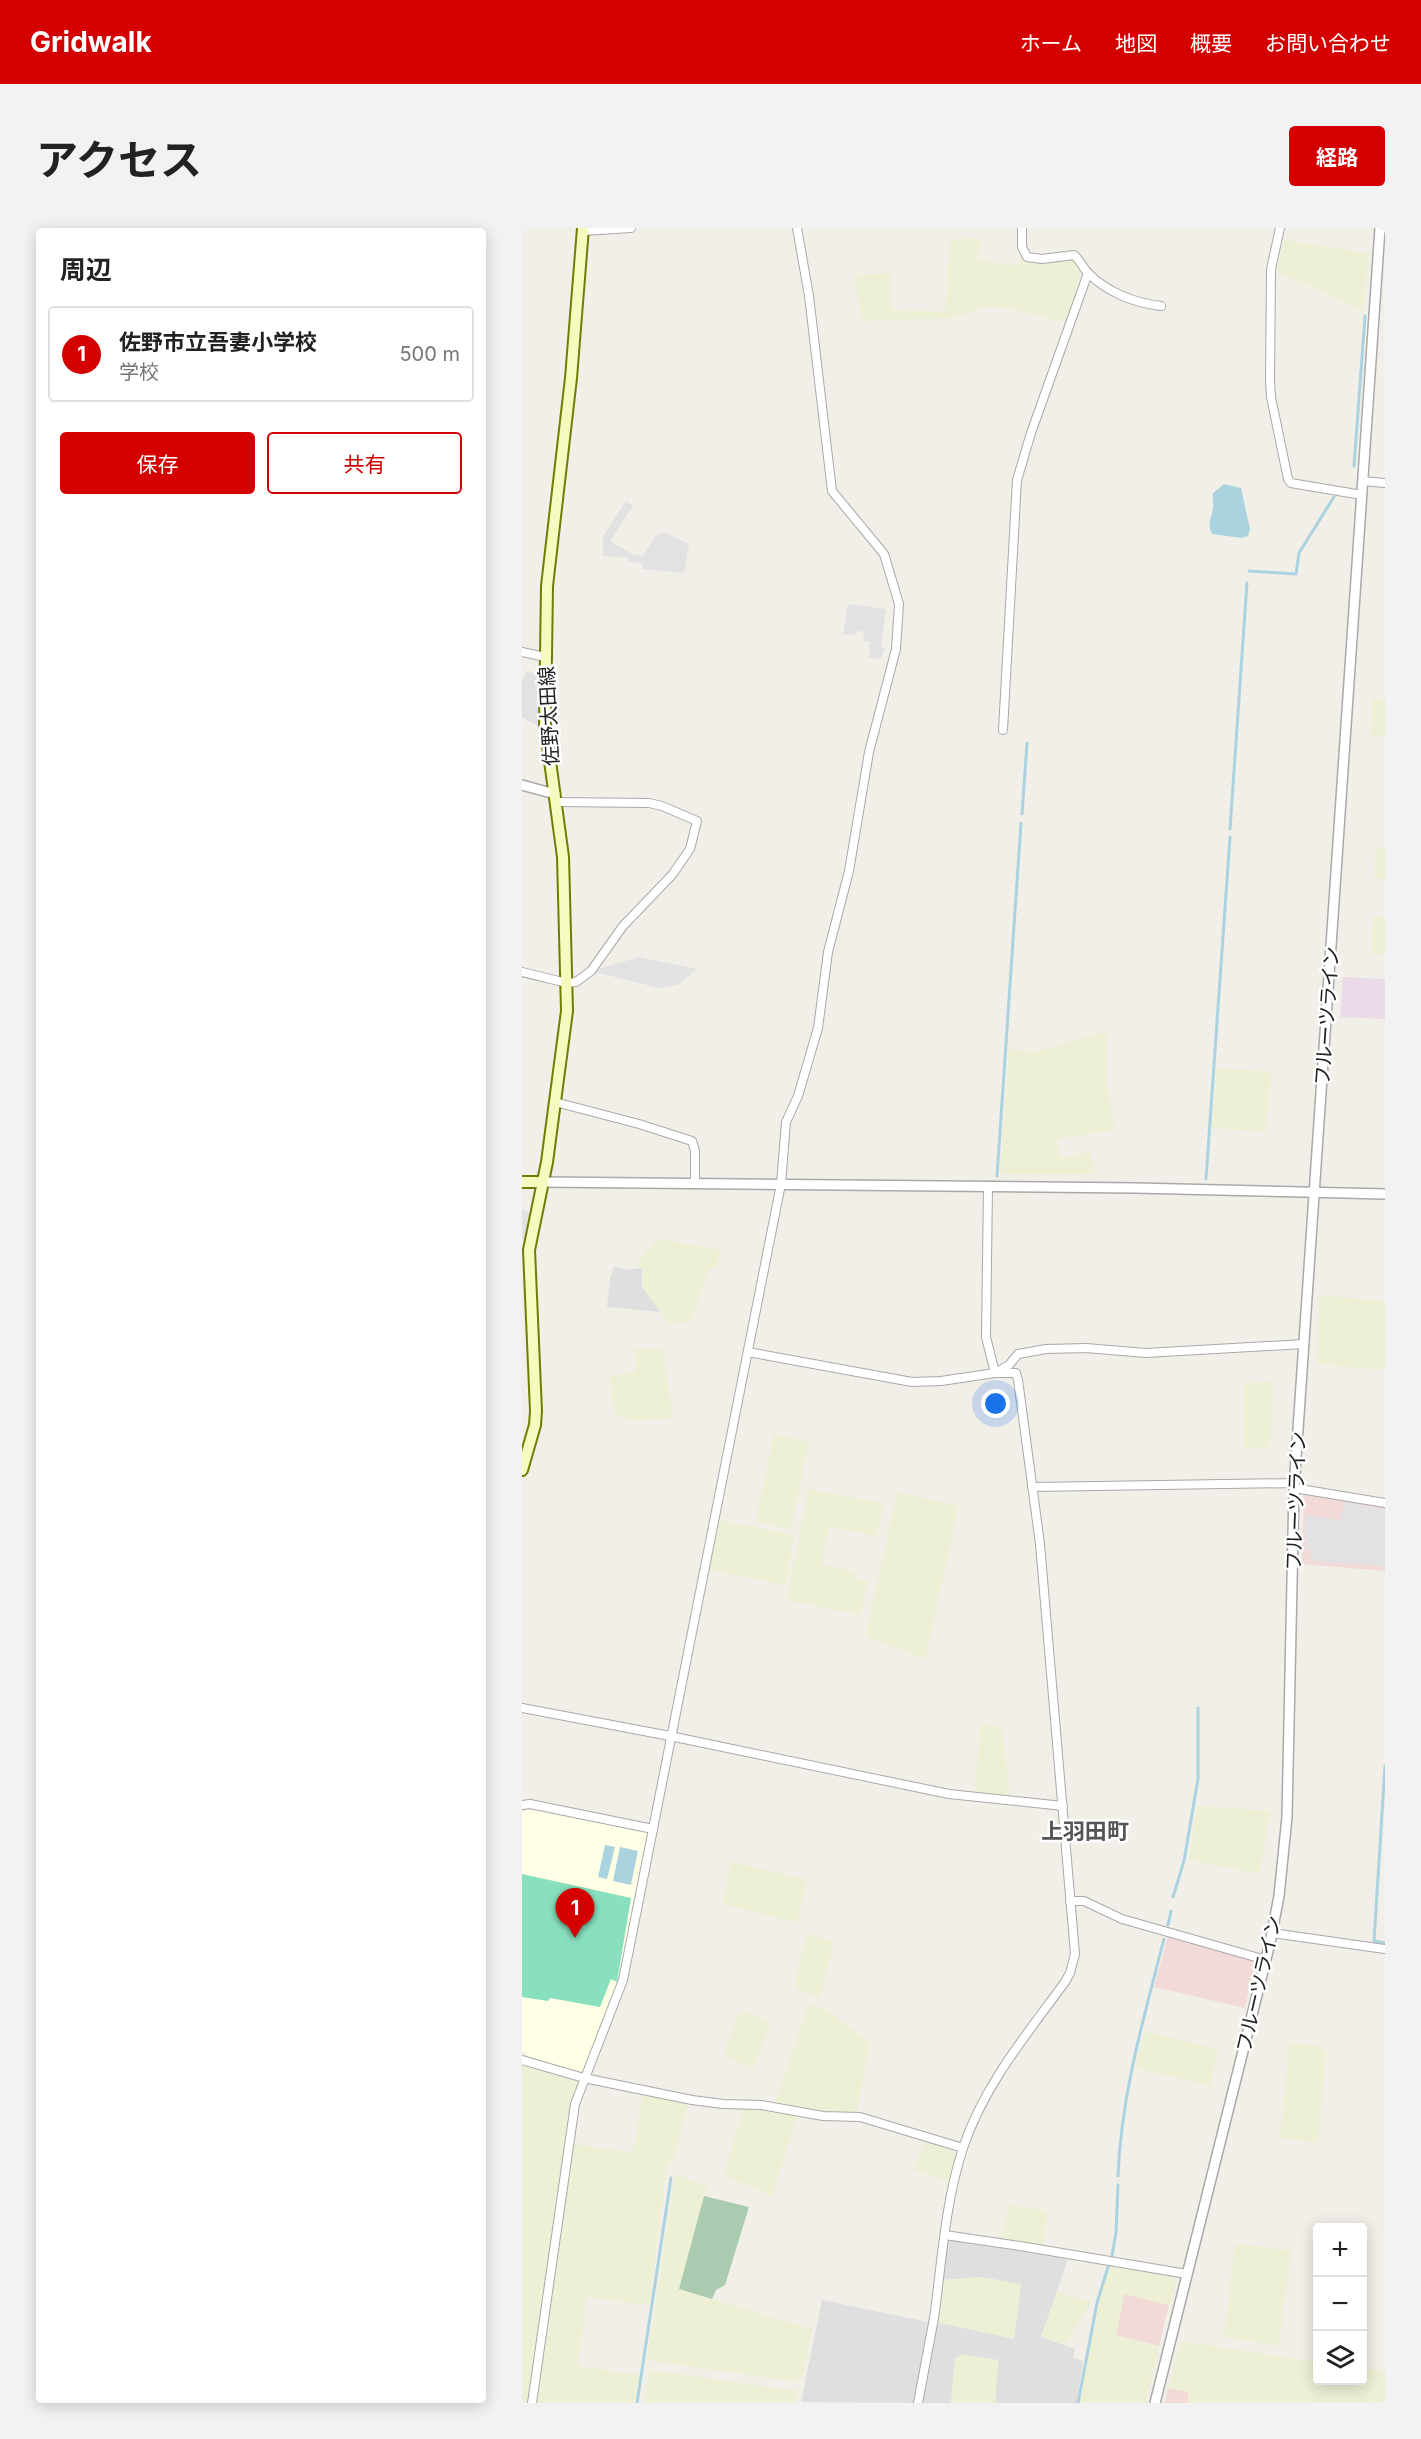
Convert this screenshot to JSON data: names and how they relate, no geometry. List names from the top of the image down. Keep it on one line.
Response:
{"streets":{"main road":["佐野太田線"],"street":["フルーツライン"]},"districts":["上羽田町"],"page":{"header":"Gridwalk","nav":["ホーム","地図","概要","お問い合わせ"],"title":"アクセス","buttons":["経路",["保存","共有"]],"heading":"周辺","list":[{"mark":"1","name":"佐野市立吾妻小学校","note":"学校","value":"500 m"}],"pins":"1","map_buttons":["+","−"]}}
